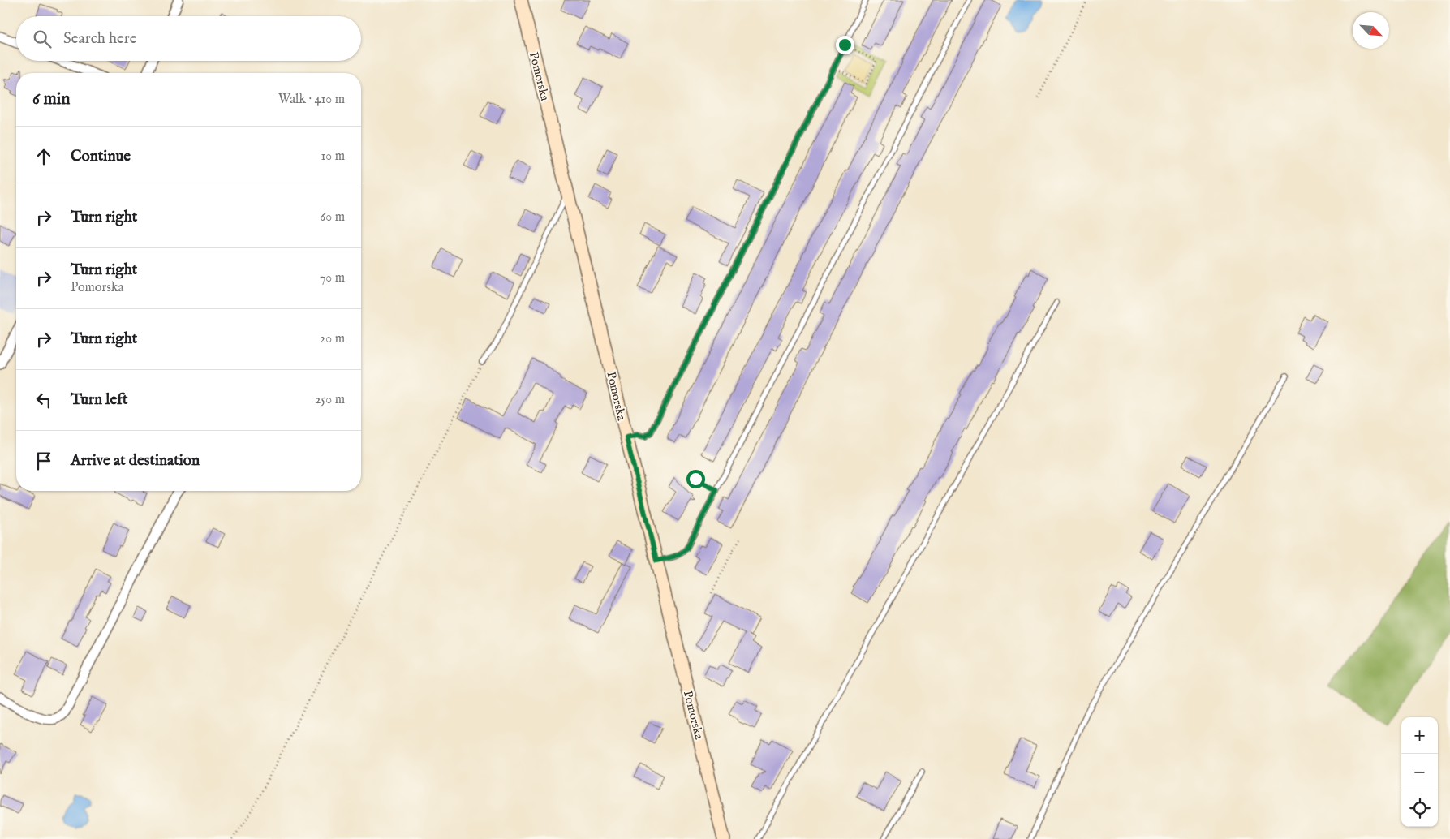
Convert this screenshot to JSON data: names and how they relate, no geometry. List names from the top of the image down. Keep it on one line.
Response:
{"streets":{"street":["Pomorska"]},"north":"bottom right","page":{"search":"Search here","heading":["6 min","Walk · 410 m"],"list":[["Continue","10 m"],["Turn right","60 m"],["Turn right","Pomorska","70 m"],["Turn right","20 m"],["Turn left","250 m"],"Arrive at destination"],"map_buttons":["+","−"]}}
